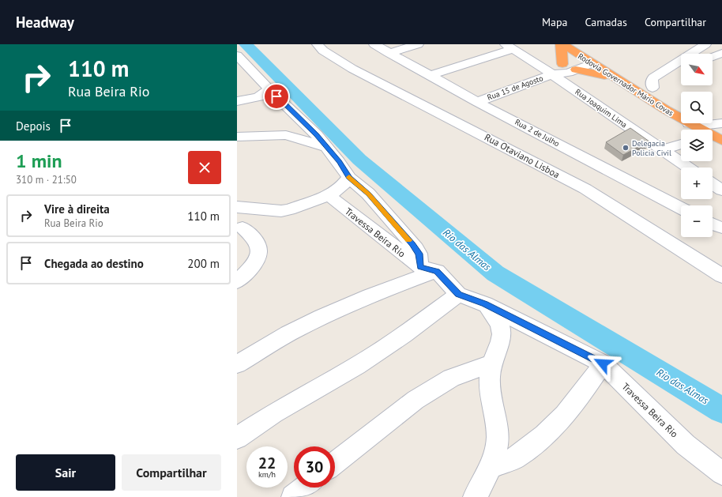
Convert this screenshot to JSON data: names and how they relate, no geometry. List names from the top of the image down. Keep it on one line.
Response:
{"streets":{"highway":["Rodovia Governador Mário Covas"],"street":["Rua 15 de Agosto","Rua Joaquim Lima","Rua 2 de Julho","Rua Otaviano Lisboa","Travessa Beira Rio"]},"crossings":[["Rua 15 de Agosto","Rua Joaquim Lima"],["Rua 15 de Agosto","Rua 2 de Julho"]],"water":["Rio das Almas"],"places":["Delegacia Policia Civil"],"north":"bottom right","page":{"header":"Headway","nav":["Mapa","Camadas","Compartilhar"],"turn":["110 m","Rua Beira Rio"],"map_buttons":["+","−"],"then":"Depois","heading":["1 min","310 m · 21:50"],"list":[{"name":"Vire à direita","note":"Rua Beira Rio","value":"110 m"},{"name":"Chegada ao destino","value":"200 m"}],"speed":"22 km/h","limit":"30","buttons":["Sair","Compartilhar"]}}
